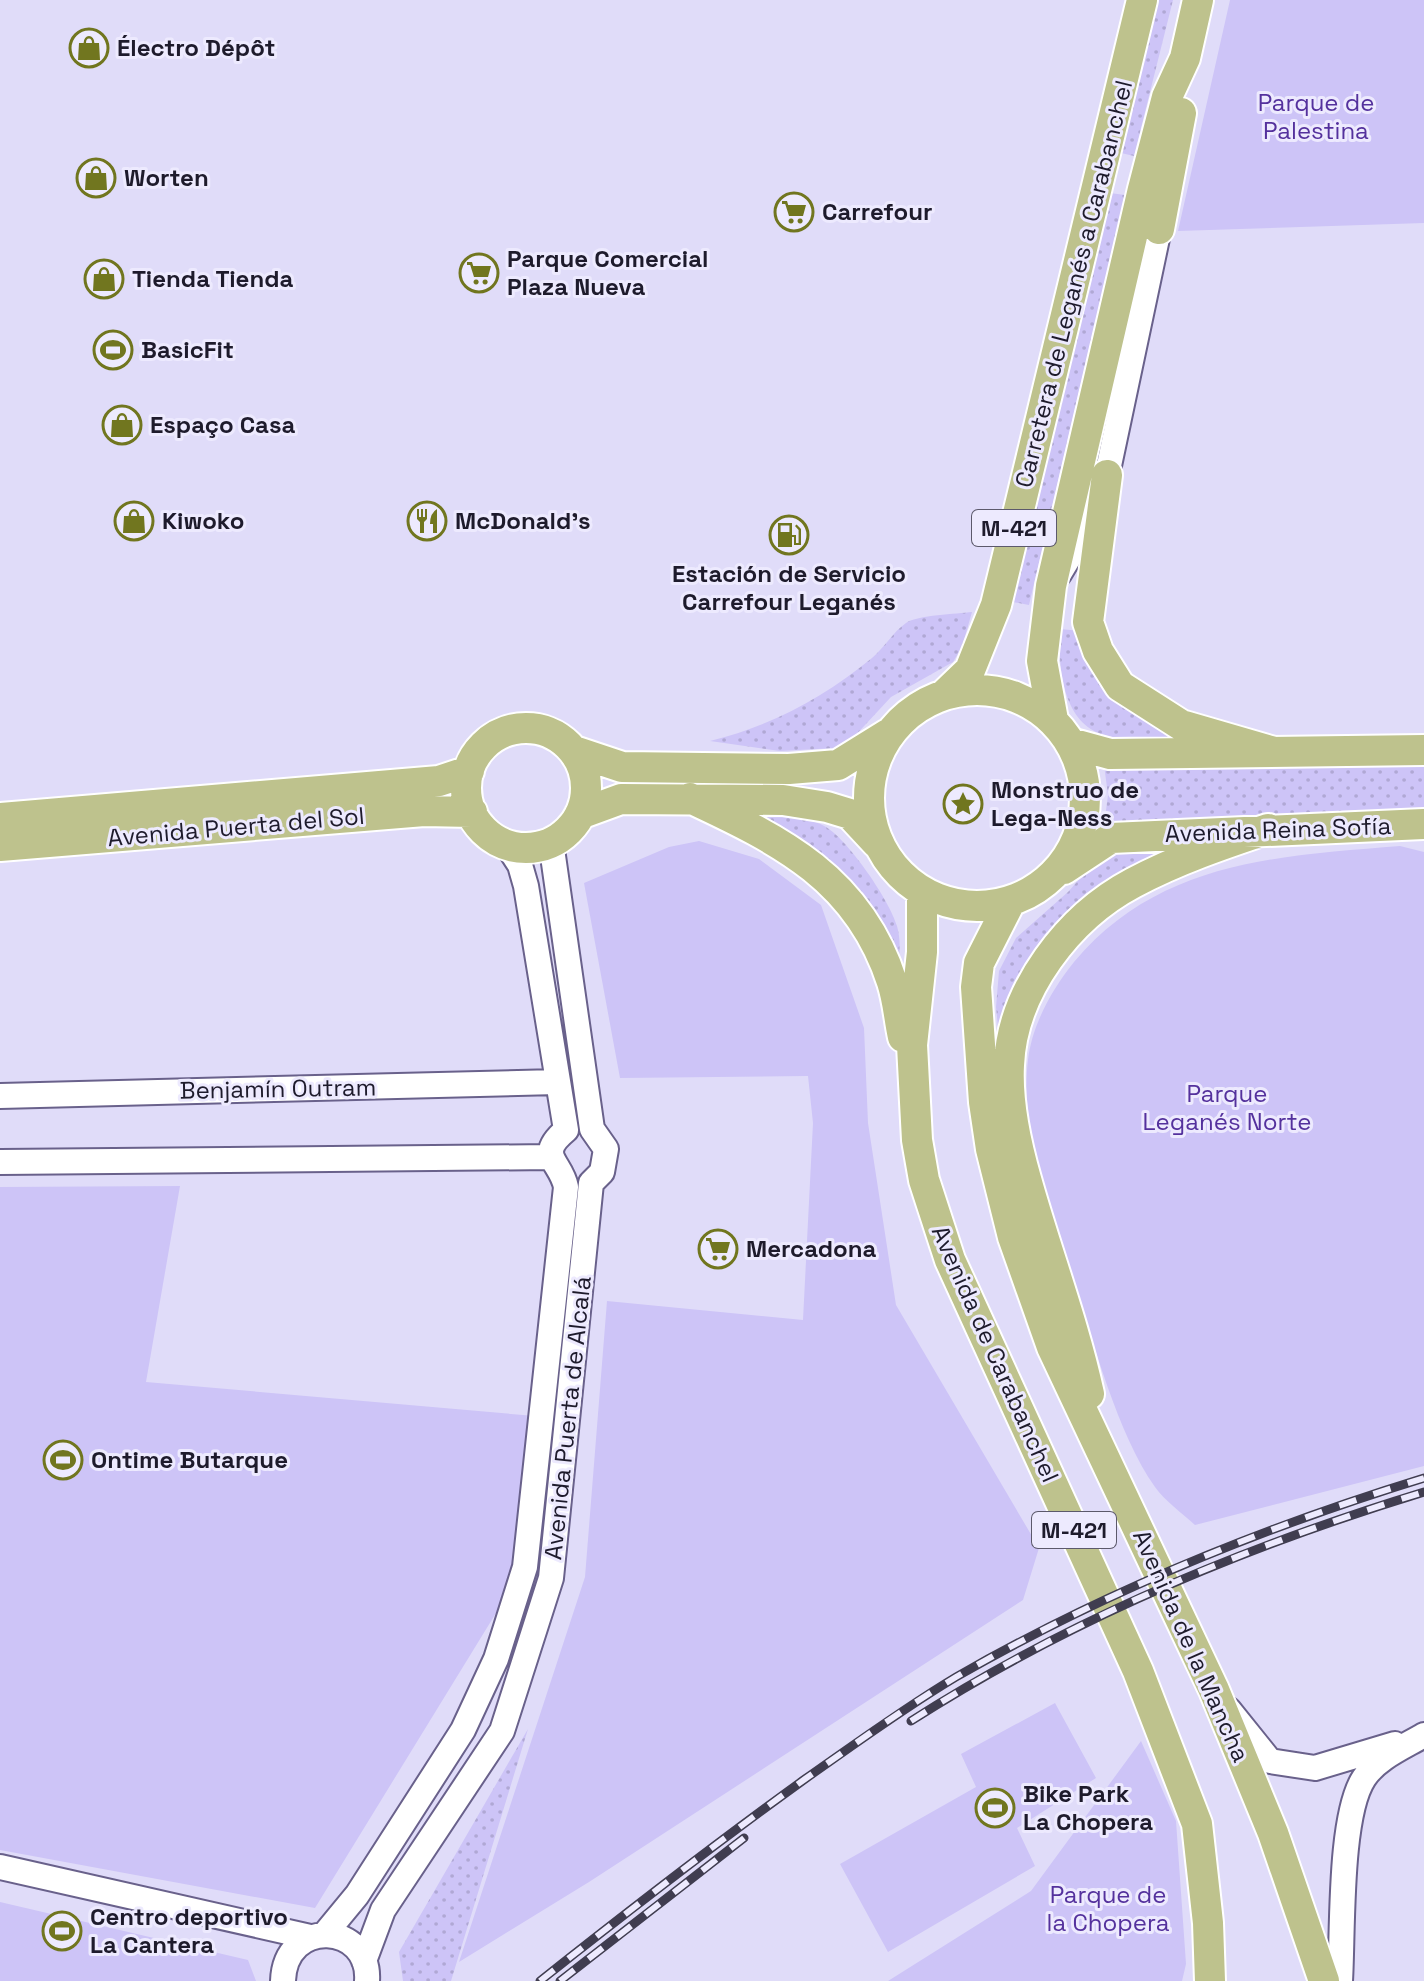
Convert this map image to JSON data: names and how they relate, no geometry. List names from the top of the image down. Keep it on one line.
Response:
{"streets":{"main road":["Carretera de Leganés a Carabanchel","M-421","Avenida Puerta del Sol","Avenida Reina Sofía","Avenida de Carabanchel","Avenida de la Mancha"],"street":["Benjamín Outram","Avenida Puerta de Alcalá"]},"crossings":[["Carretera de Leganés a Carabanchel","M-421"],["Carretera de Leganés a Carabanchel","Avenida Reina Sofía"],["Carretera de Leganés a Carabanchel","Avenida de Carabanchel"],["Carretera de Leganés a Carabanchel","Avenida de la Mancha"],["M-421","Avenida Reina Sofía"],["M-421","Avenida de Carabanchel"],["M-421","Avenida de la Mancha"],["Avenida Puerta del Sol","Avenida Puerta de Alcalá"],["Avenida Reina Sofía","Avenida de Carabanchel"],["Avenida Reina Sofía","Avenida de la Mancha"],["Avenida de Carabanchel","Avenida de la Mancha"]],"parks":["Parque de Palestina","Parque Leganés Norte","Parque de la Chopera"],"places":{"shop":["Électro Dépôt","Worten","Tienda Tienda","Espaço Casa","Kiwoko"],"supermarket":["Carrefour","Parque Comercial Plaza Nueva","Mercadona"],"sports":["BasicFit","Ontime Butarque","Bike Park La Chopera","Centro deportivo La Cantera"],"restaurant":["McDonald's"],"fuel station":["Estación de Servicio Carrefour Leganés"],"place":["Monstruo de Lega-Ness"]}}
